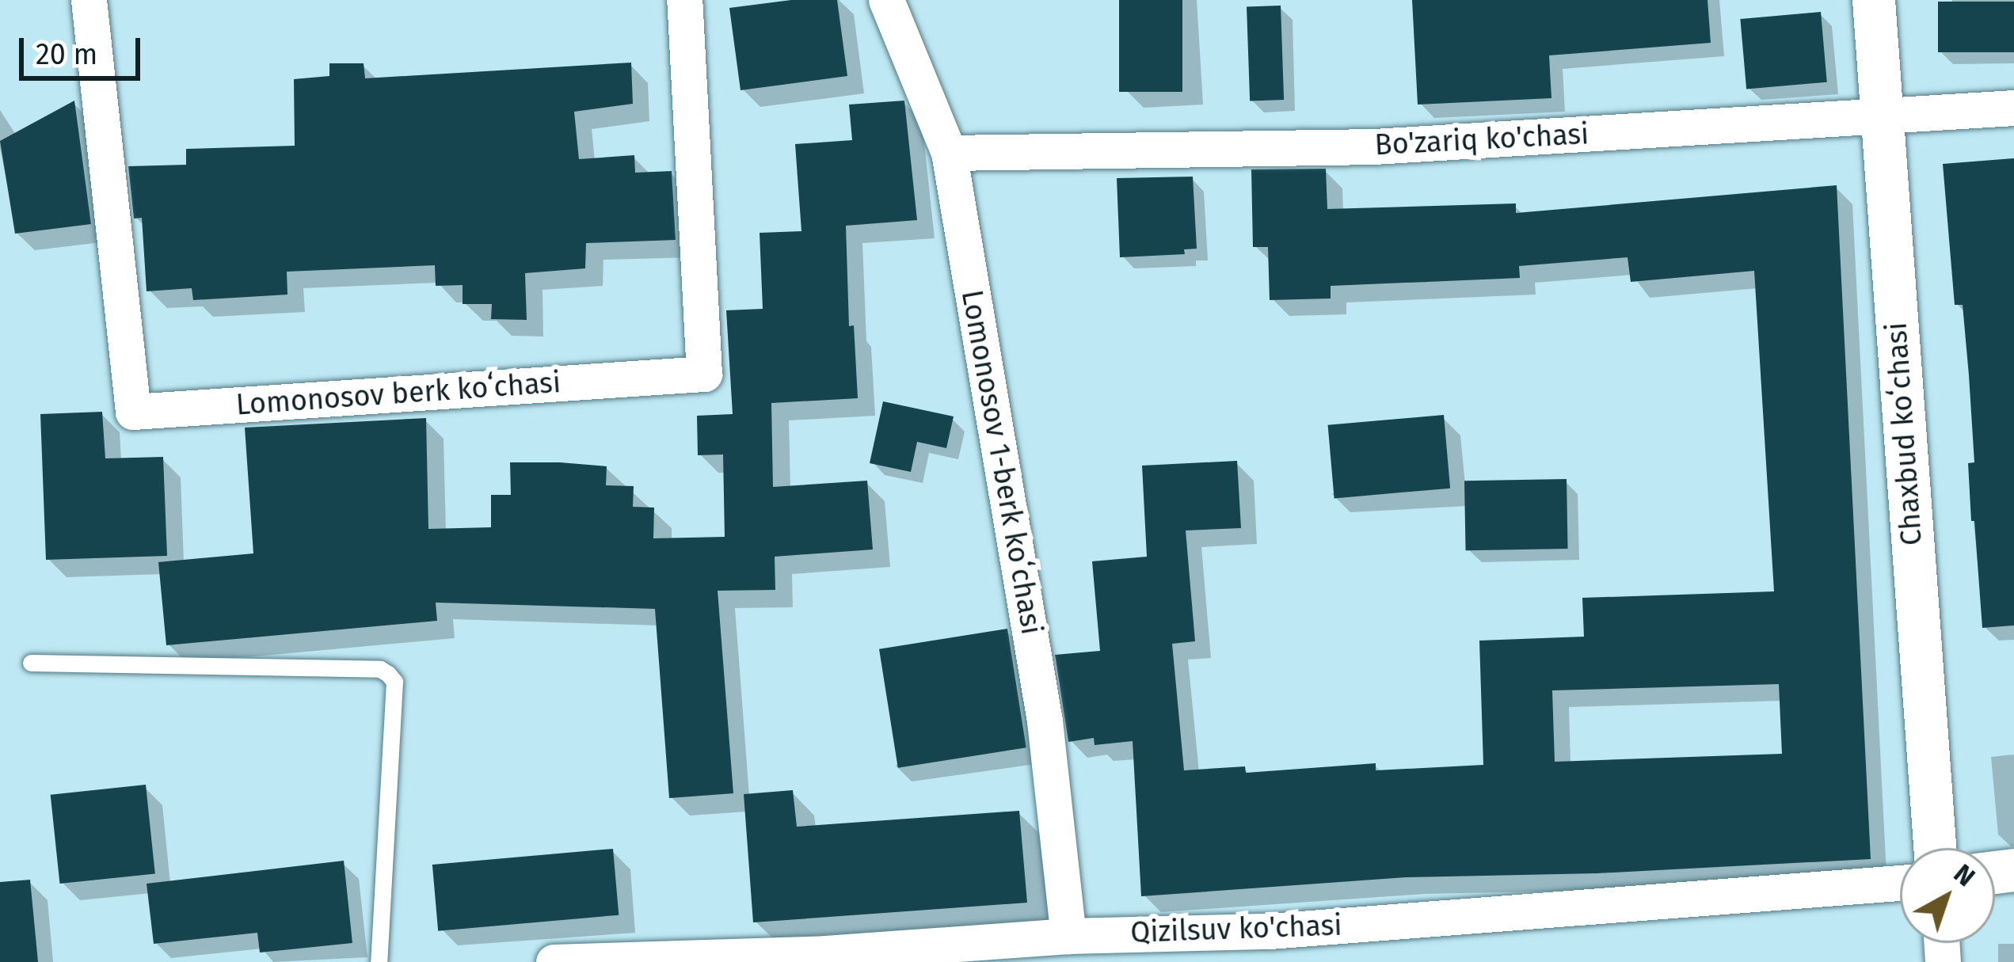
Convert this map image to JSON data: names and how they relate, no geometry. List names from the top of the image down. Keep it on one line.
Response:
{"streets":{"street":["Bo'zariq ko'chasi","Lomonosov berk koʻchasi","Chaxbud koʻchasi","Lomonosov 1-berk koʻchasi","Qizilsuv ko'chasi"]},"crossings":[["Bo'zariq ko'chasi","Chaxbud koʻchasi"],["Bo'zariq ko'chasi","Lomonosov 1-berk koʻchasi"],["Lomonosov 1-berk koʻchasi","Qizilsuv ko'chasi"]],"scale_bar":"20 m","north":"top right"}
